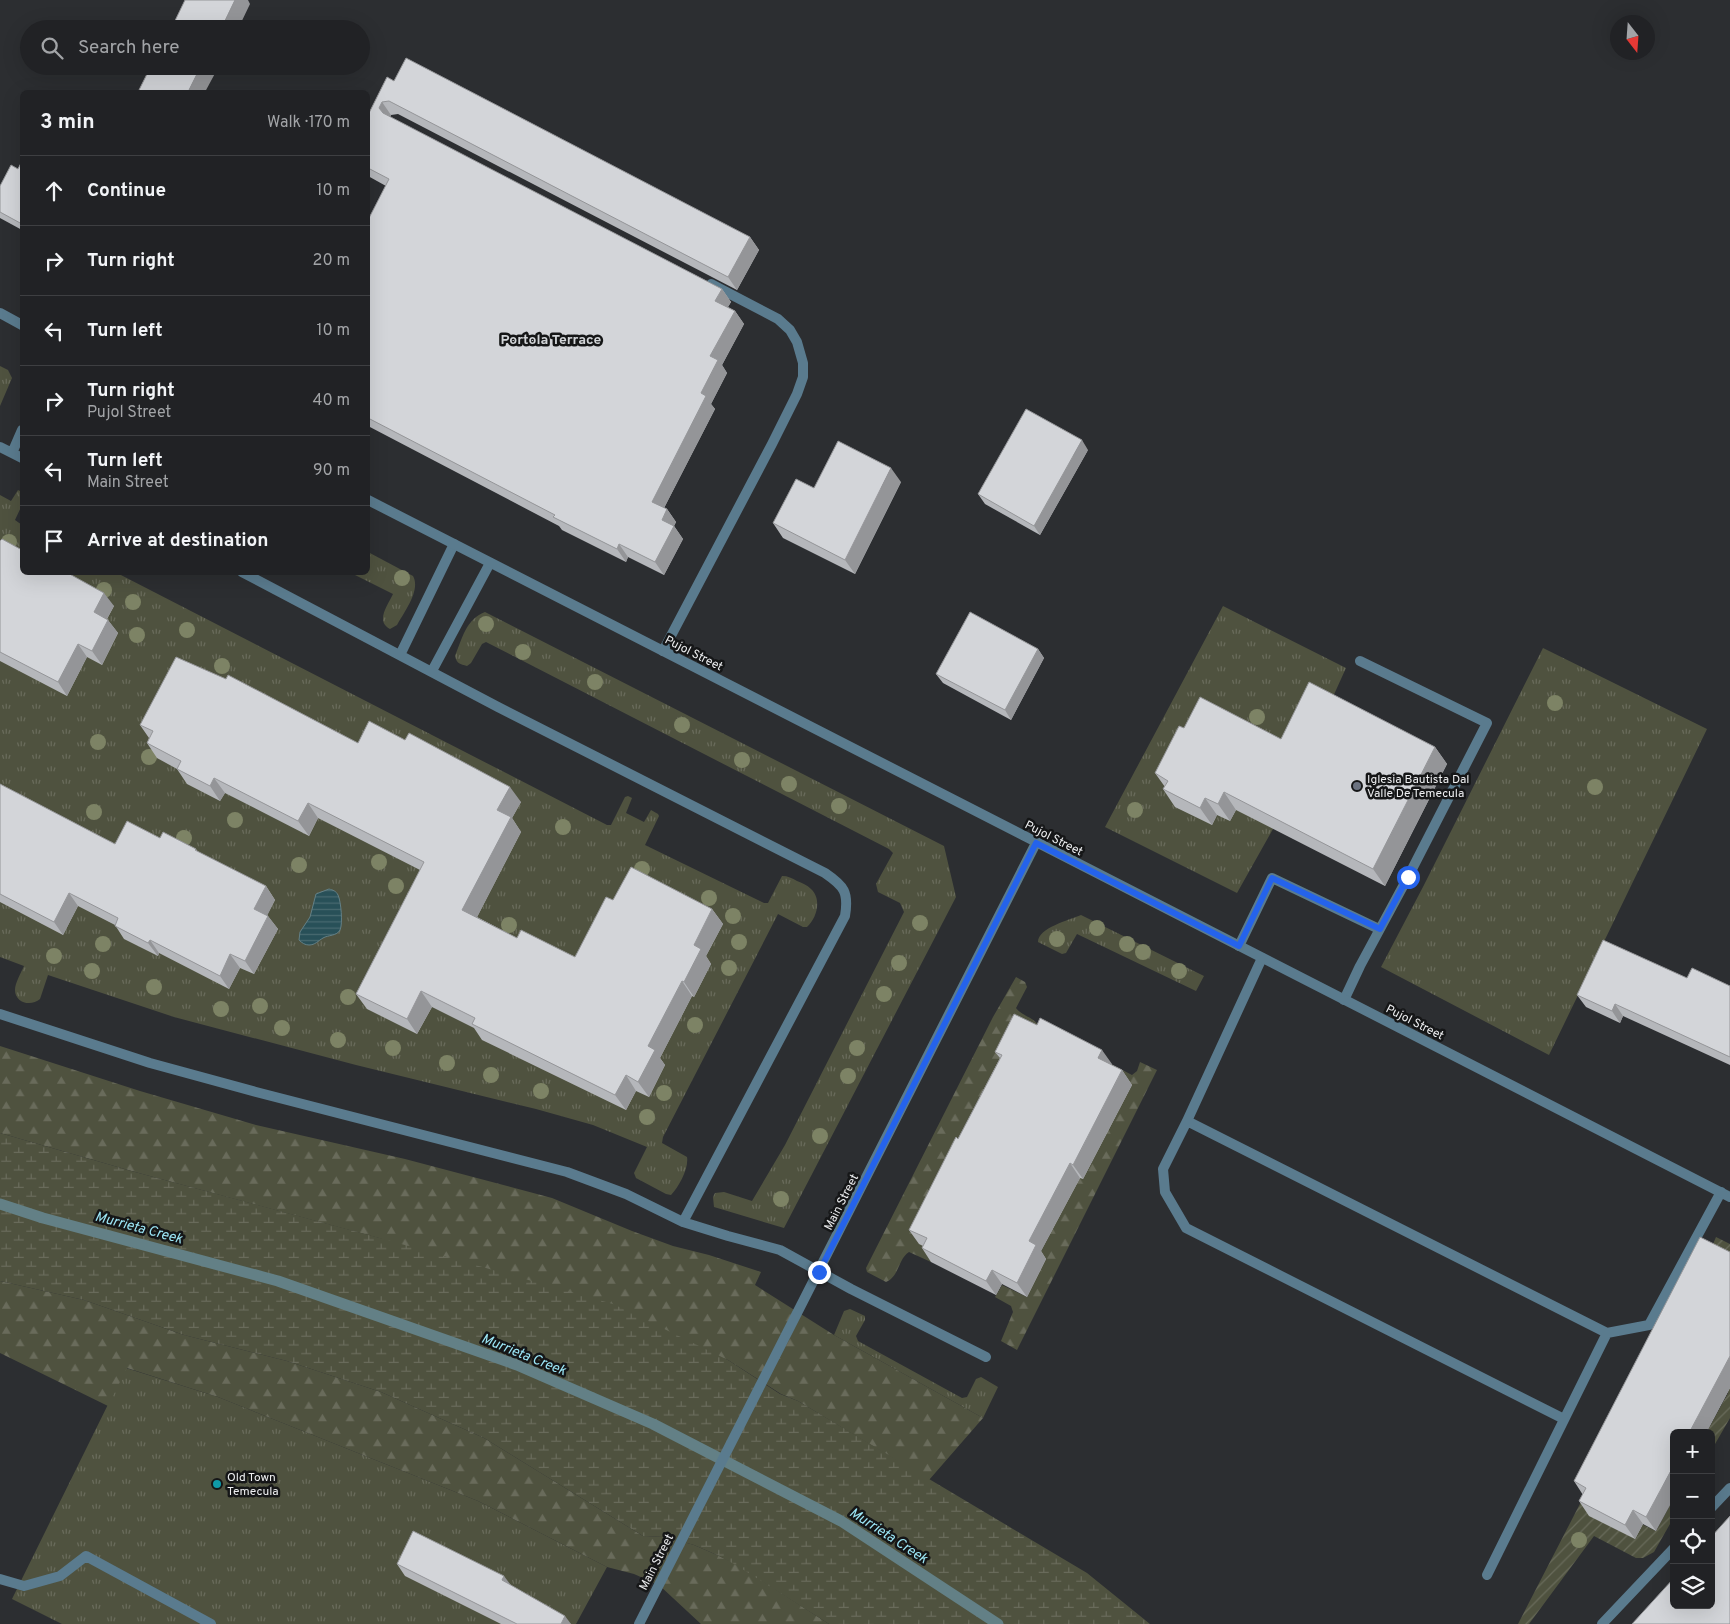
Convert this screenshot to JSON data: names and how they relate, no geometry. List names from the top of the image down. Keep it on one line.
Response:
{"streets":{"street":["Pujol Street","Main Street"]},"crossings":[["Pujol Street","Main Street"]],"districts":["Portola Terrace"],"water":["Murrieta Creek"],"places":["Iglesia Bautista Dal Valle De Temecula","Old Town Temecula"],"north":"bottom","page":{"search":"Search here","heading":["3 min","Walk · 170 m"],"list":[["Continue","10 m"],["Turn right","20 m"],["Turn left","10 m"],["Turn right","Pujol Street","40 m"],["Turn left","Main Street","90 m"],"Arrive at destination"],"map_buttons":["+","−"]}}
